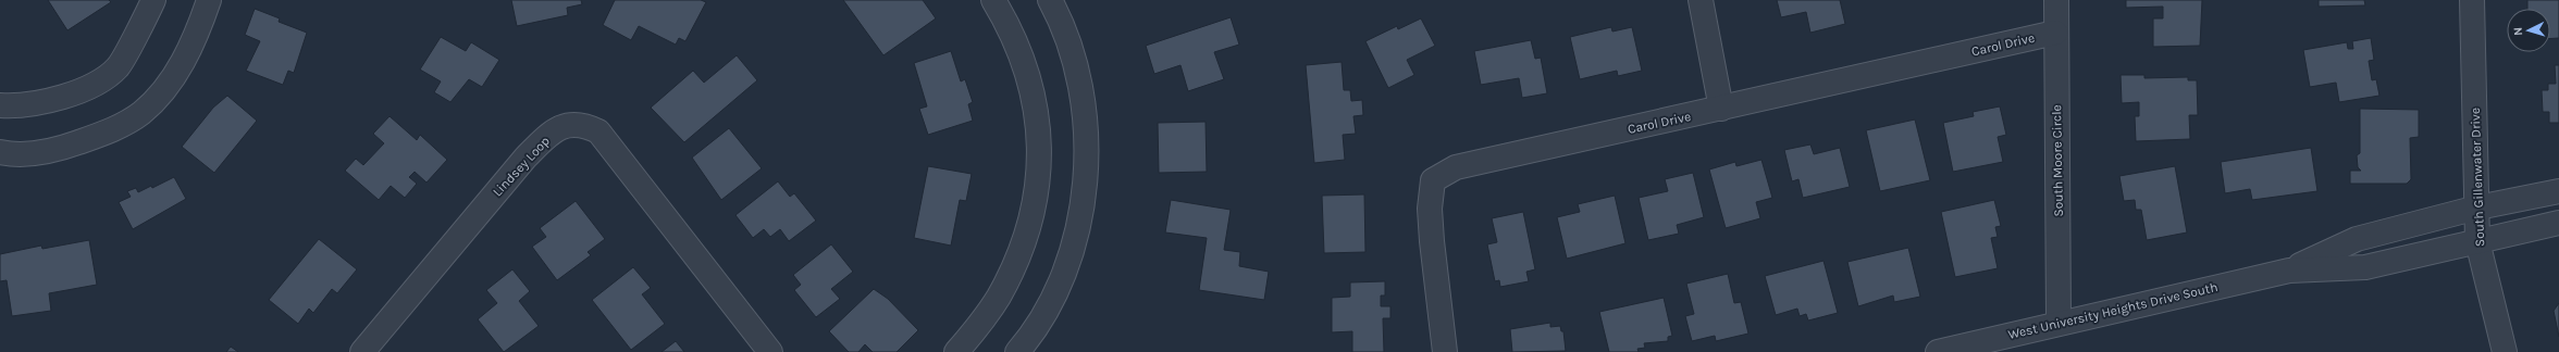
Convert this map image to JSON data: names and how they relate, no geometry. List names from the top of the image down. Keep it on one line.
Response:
{"streets":{"street":["Carol Drive","South Moore Circle","Lindsey Loop","South Gillenwater Drive","West University Heights Drive South"]},"crossings":[["Carol Drive","South Moore Circle"],["South Moore Circle","West University Heights Drive South"],["South Gillenwater Drive","West University Heights Drive South"]],"north":"left"}
